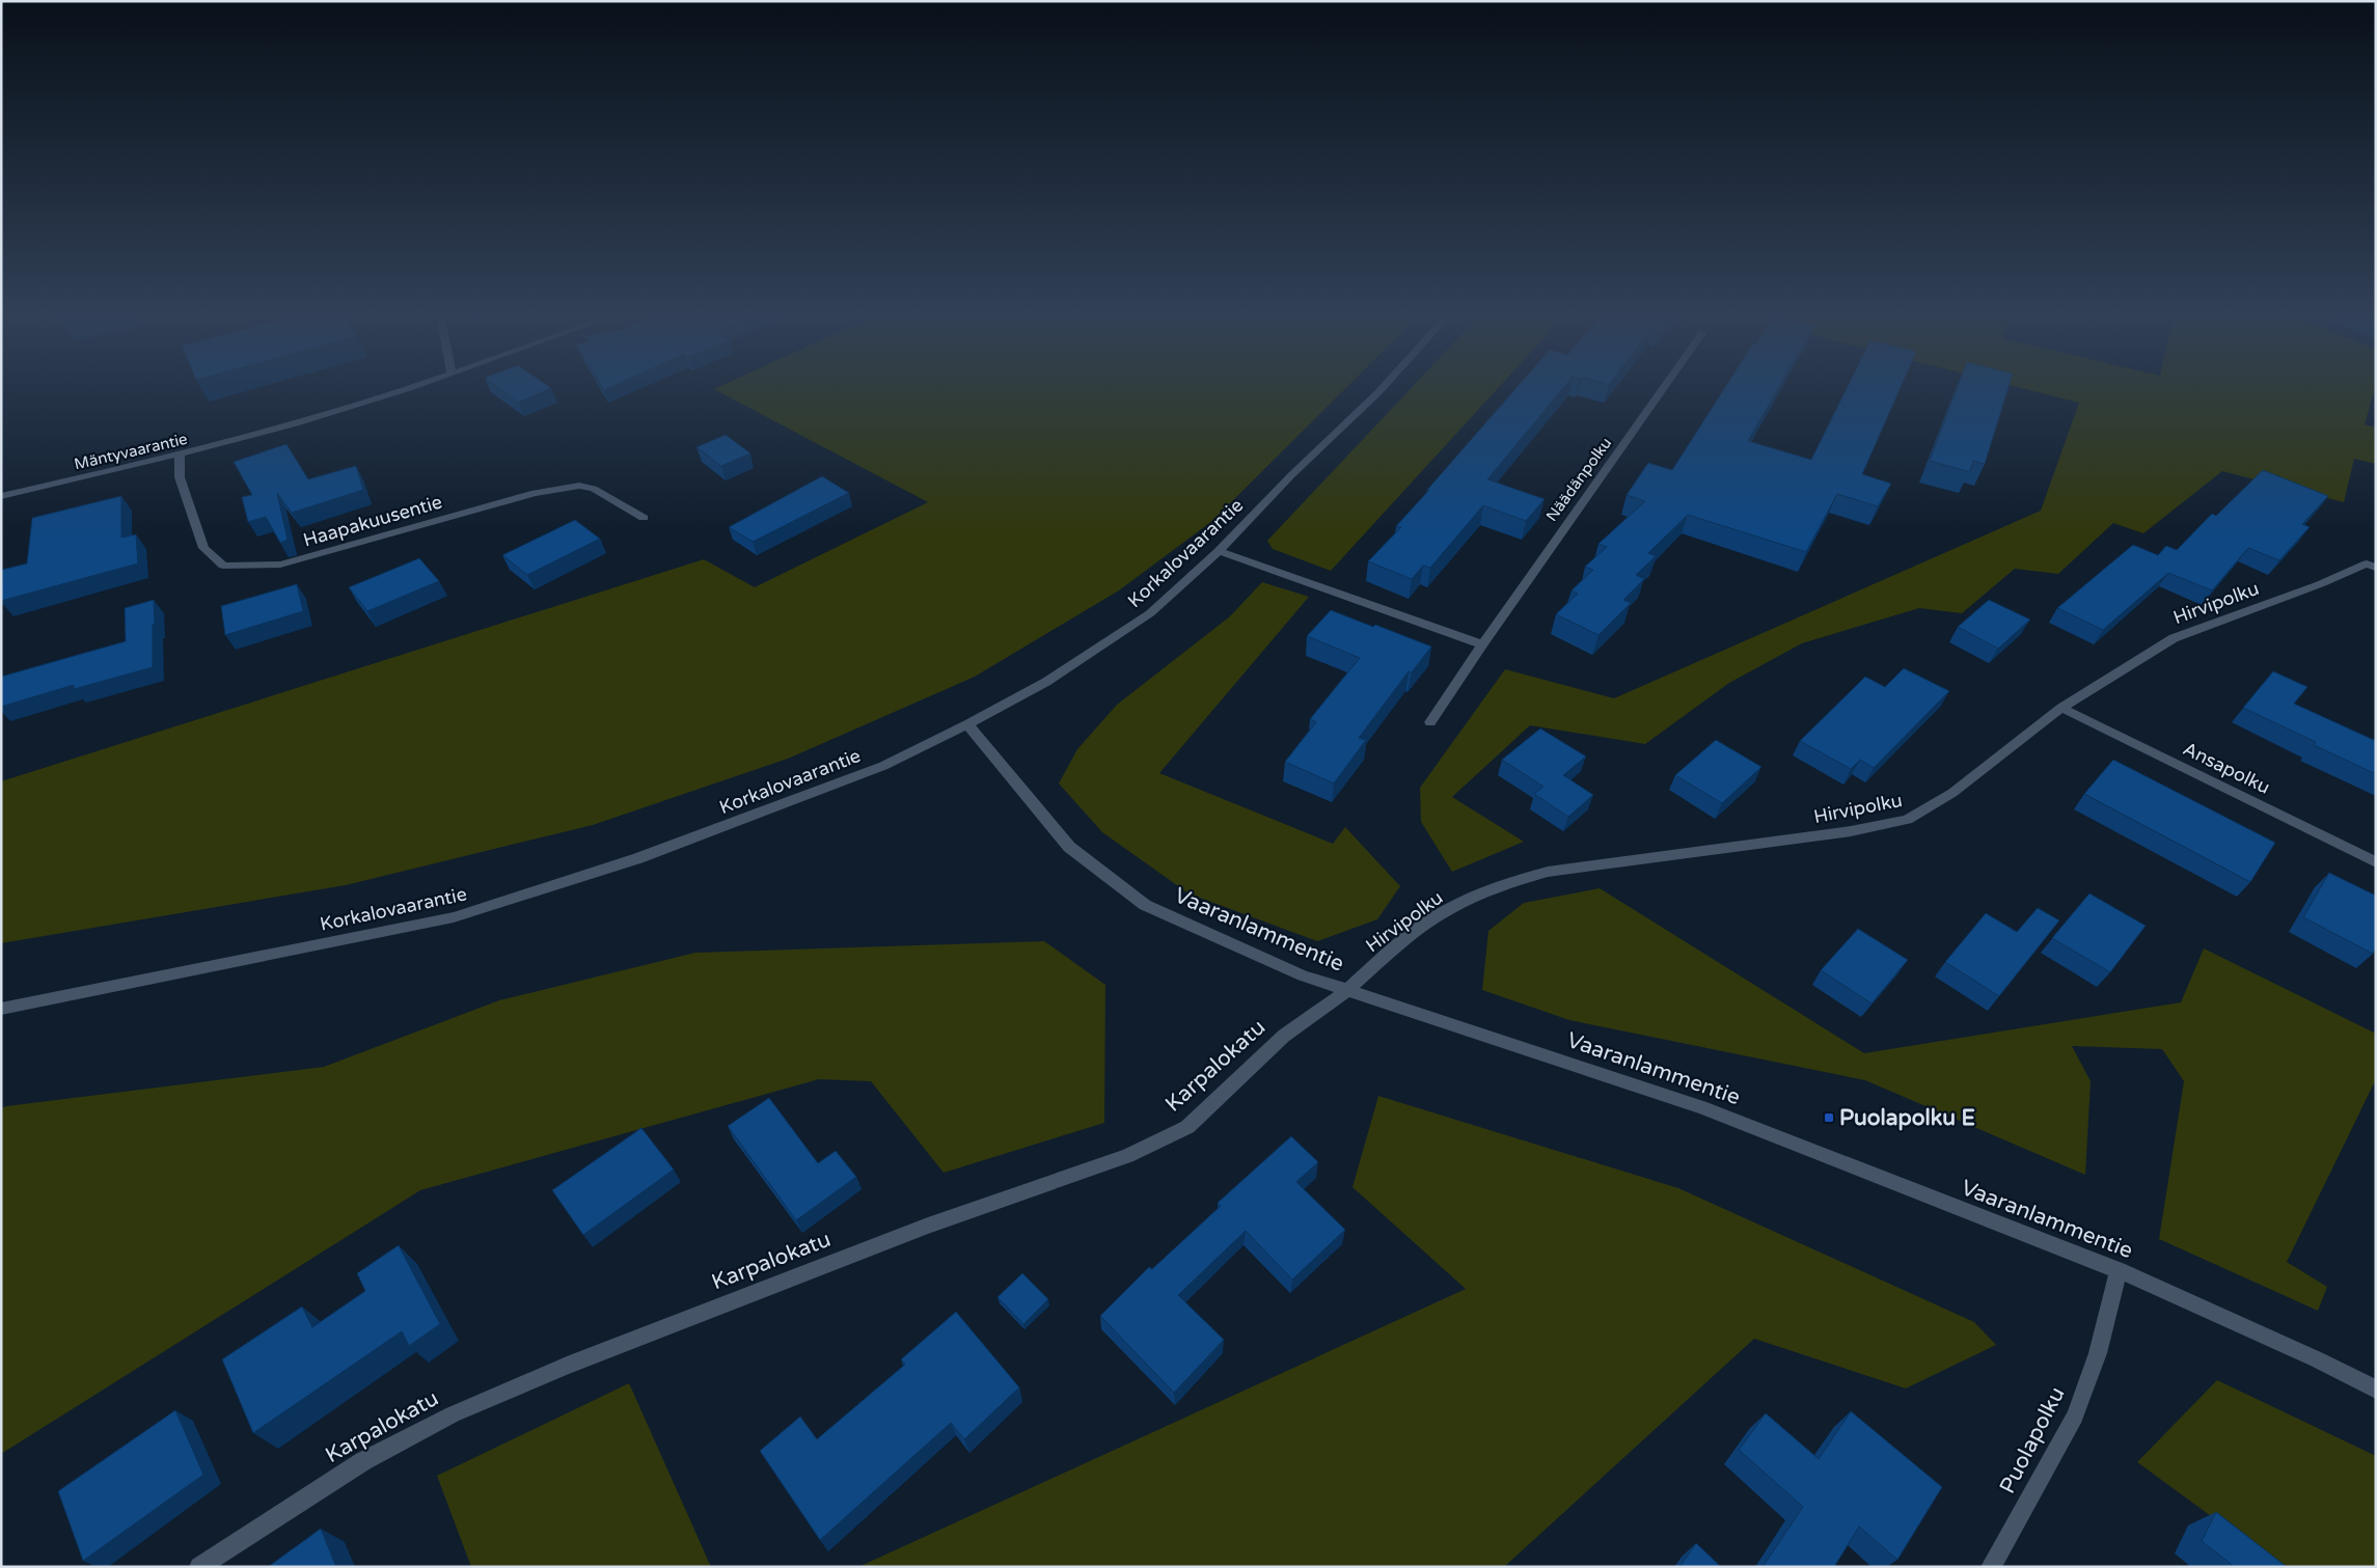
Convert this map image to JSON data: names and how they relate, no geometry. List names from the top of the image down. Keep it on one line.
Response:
{"streets":{"street":["Mäntyvaarantie","Näädänpolku","Haapakuusentie","Korkalovaarantie","Hirvipolku","Ansapolku","Vaaranlammentie","Karpalokatu","Puolapolku"]},"crossings":[["Mäntyvaarantie","Haapakuusentie"],["Korkalovaarantie","Vaaranlammentie"],["Hirvipolku","Ansapolku"],["Hirvipolku","Vaaranlammentie"],["Hirvipolku","Karpalokatu"],["Vaaranlammentie","Karpalokatu"],["Vaaranlammentie","Puolapolku"]],"places":{"transit":["Puolapolku E"]}}
